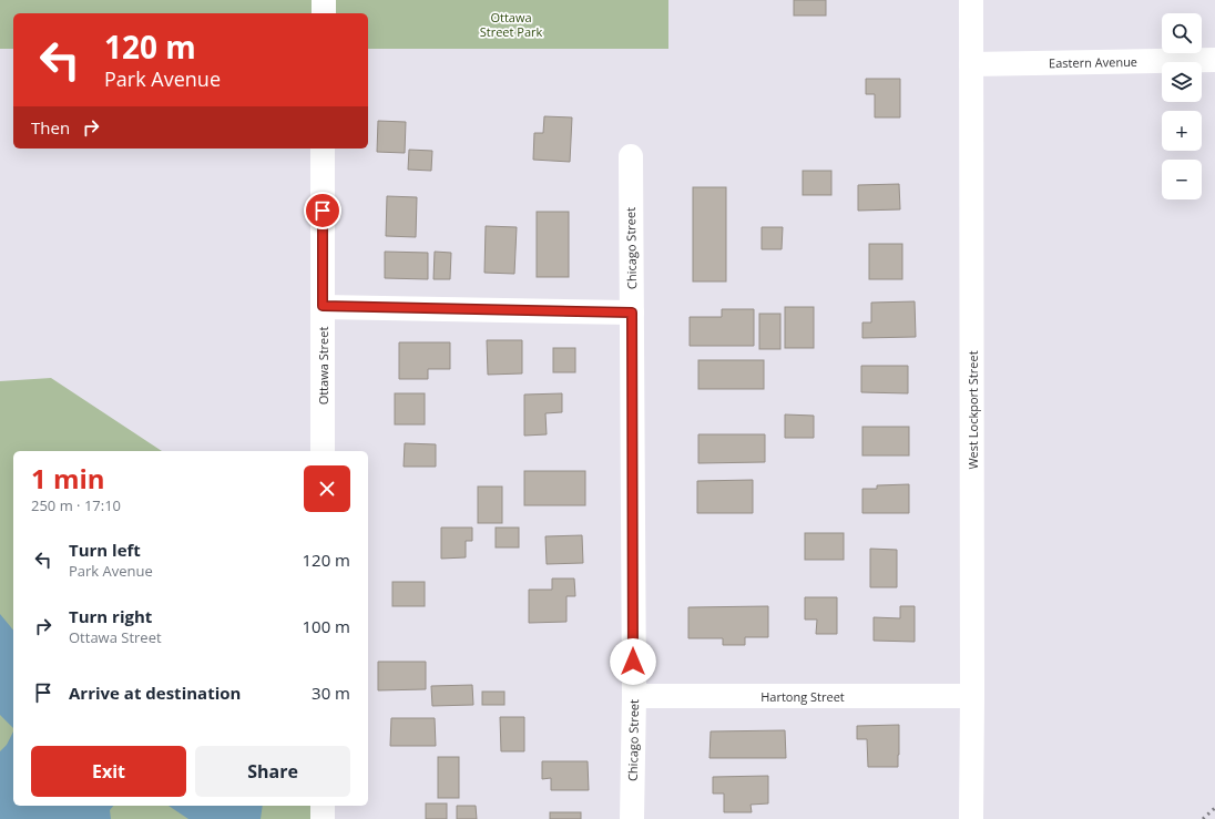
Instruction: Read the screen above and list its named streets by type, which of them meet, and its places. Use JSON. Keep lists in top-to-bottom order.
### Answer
{
  "streets": {
    "street": [
      "Eastern Avenue",
      "Chicago Street",
      "Ottawa Street",
      "West Lockport Street",
      "Hartong Street"
    ]
  },
  "crossings": [
    ["Eastern Avenue", "West Lockport Street"],
    ["Chicago Street", "Hartong Street"],
    ["West Lockport Street", "Hartong Street"]
  ],
  "parks": ["Ottawa Street Park"],
  "page": {
    "map_buttons": ["+", "−"],
    "turn": ["120 m", "Park Avenue"],
    "then": "Then",
    "heading": ["1 min", "250 m · 17:10"],
    "list": [
      {
        "name": "Turn left",
        "note": "Park Avenue",
        "value": "120 m"
      },
      {
        "name": "Turn right",
        "note": "Ottawa Street",
        "value": "100 m"
      },
      {
        "name": "Arrive at destination",
        "value": "30 m"
      }
    ],
    "buttons": ["Exit", "Share"]
  }
}
